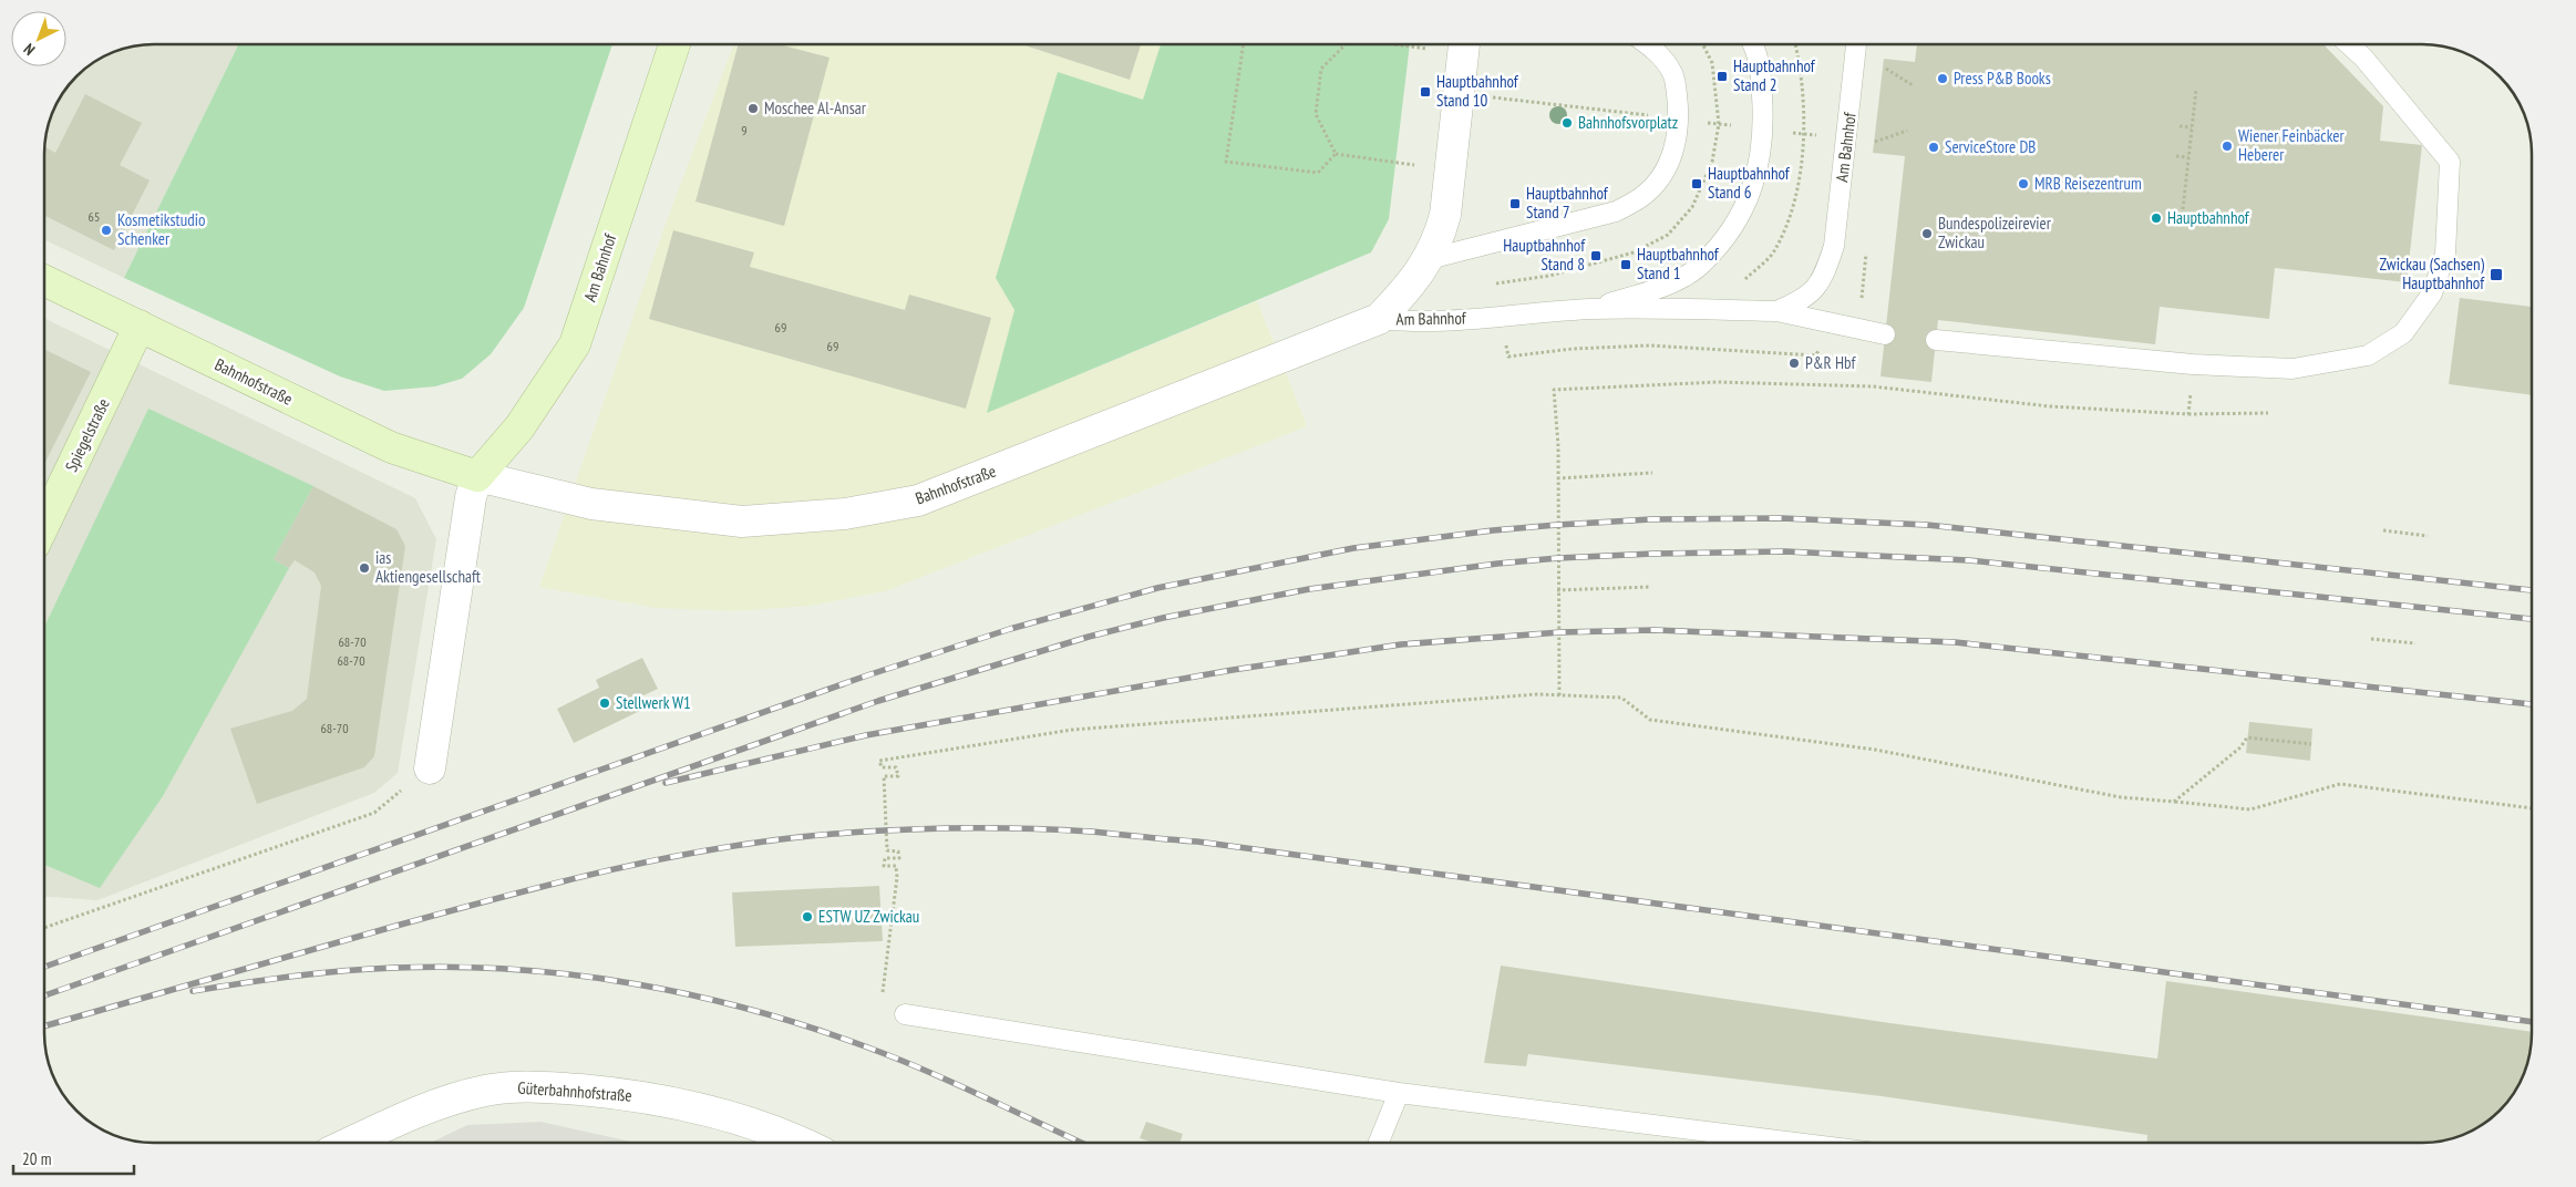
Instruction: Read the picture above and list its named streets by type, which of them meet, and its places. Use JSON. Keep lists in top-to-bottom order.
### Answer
{
  "streets": {
    "street": [
      "Am Bahnhof",
      "Bahnhofstraße",
      "Spiegelstraße",
      "Güterbahnhofstraße"
    ]
  },
  "crossings": [
    ["Am Bahnhof", "Bahnhofstraße"],
    ["Bahnhofstraße", "Spiegelstraße"]
  ],
  "places": {
    "transit": [
      "Hauptbahnhof Stand 2",
      "Hauptbahnhof Stand 10",
      "Hauptbahnhof Stand 6",
      "Hauptbahnhof Stand 7",
      "Hauptbahnhof Stand 8",
      "Hauptbahnhof Stand 1",
      "Zwickau (Sachsen) Hauptbahnhof"
    ],
    "other": [
      "Press P&B Books",
      "Moschee Al-Ansar",
      "Bahnhofsvorplatz",
      "Wiener Feinbäcker Heberer",
      "ServiceStore DB",
      "MRB Reisezentrum",
      "Hauptbahnhof",
      "Kosmetikstudio Schenker",
      "Bundespolizeirevier Zwickau",
      "P&R Hbf",
      "ias Aktiengesellschaft",
      "Stellwerk W1",
      "ESTW UZ Zwickau"
    ]
  },
  "house_numbers": [
    "9",
    "65",
    "69",
    "69",
    "68-70",
    "68-70",
    "68-70"
  ],
  "scale_bar": "20 m",
  "north": "bottom left"
}
